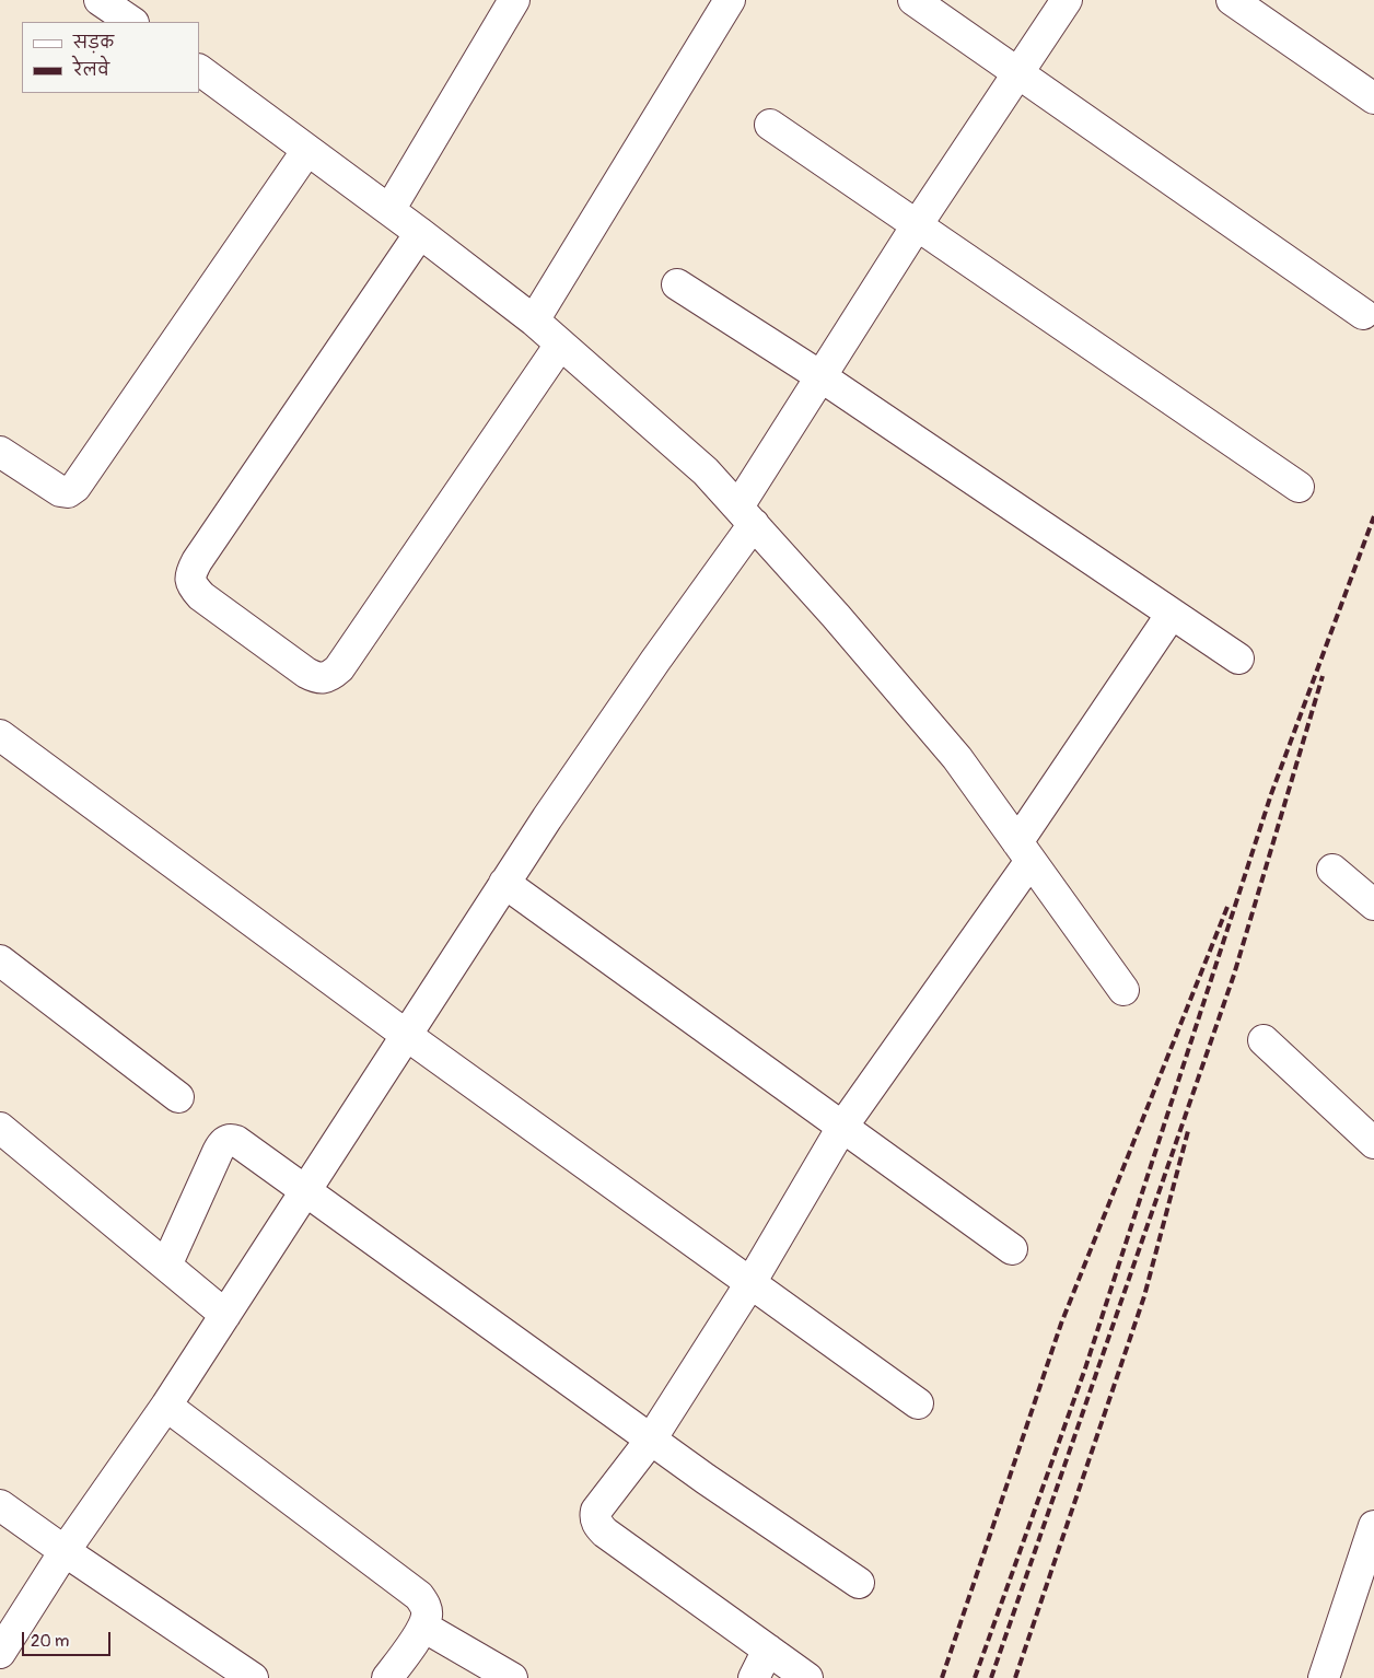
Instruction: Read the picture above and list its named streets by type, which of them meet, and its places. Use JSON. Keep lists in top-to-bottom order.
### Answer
{
  "legend": ["सड़क", "रेलवे"],
  "scale_bar": "20 m"
}
